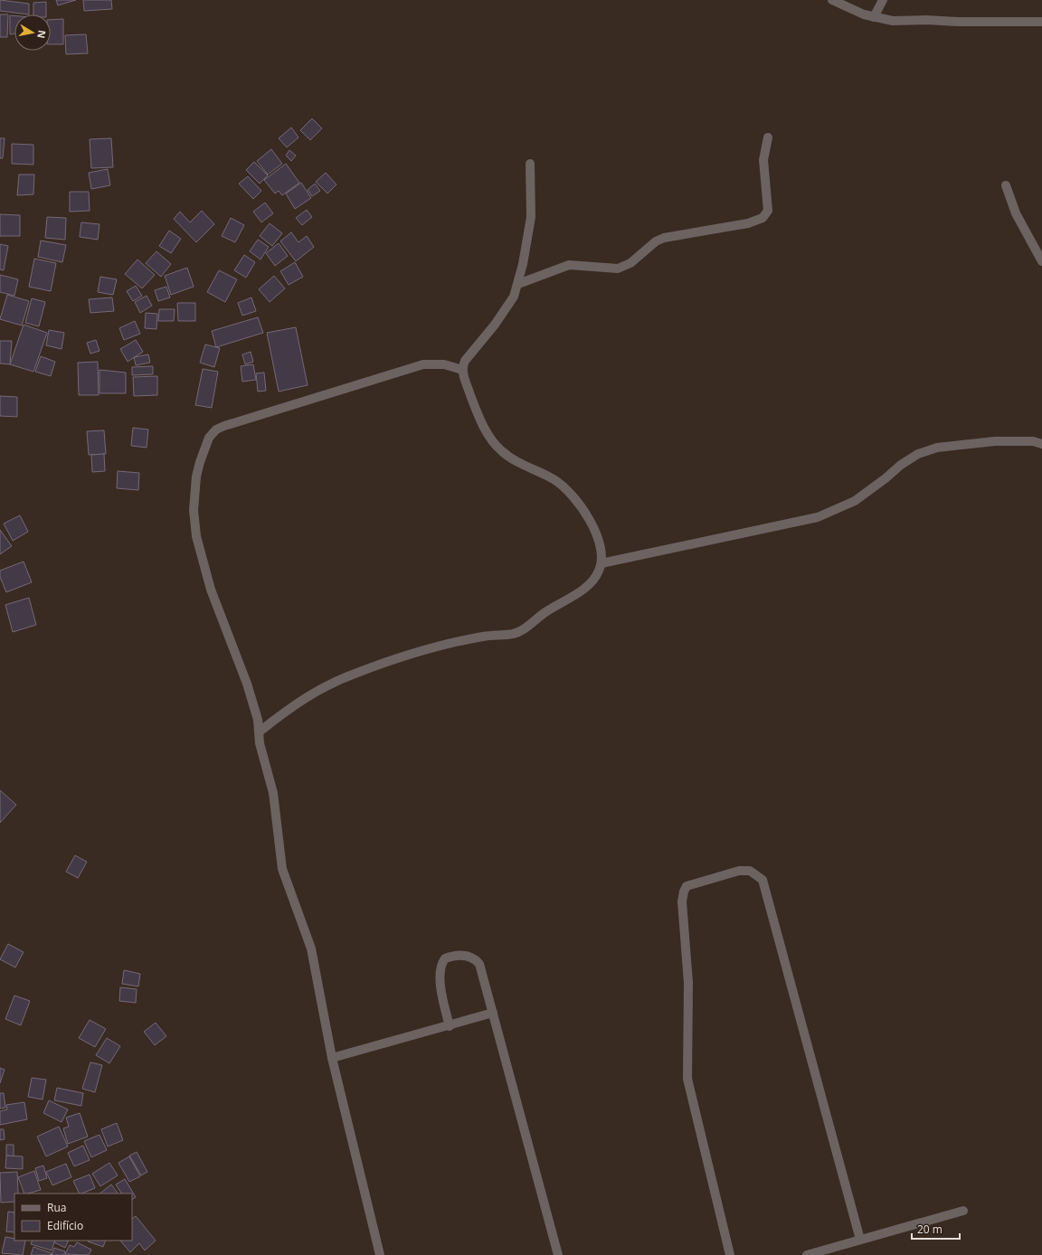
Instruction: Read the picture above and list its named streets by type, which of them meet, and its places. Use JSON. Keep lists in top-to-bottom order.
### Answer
{
  "legend": ["Rua", "Edifício"],
  "scale_bar": "20 m",
  "north": "right"
}
